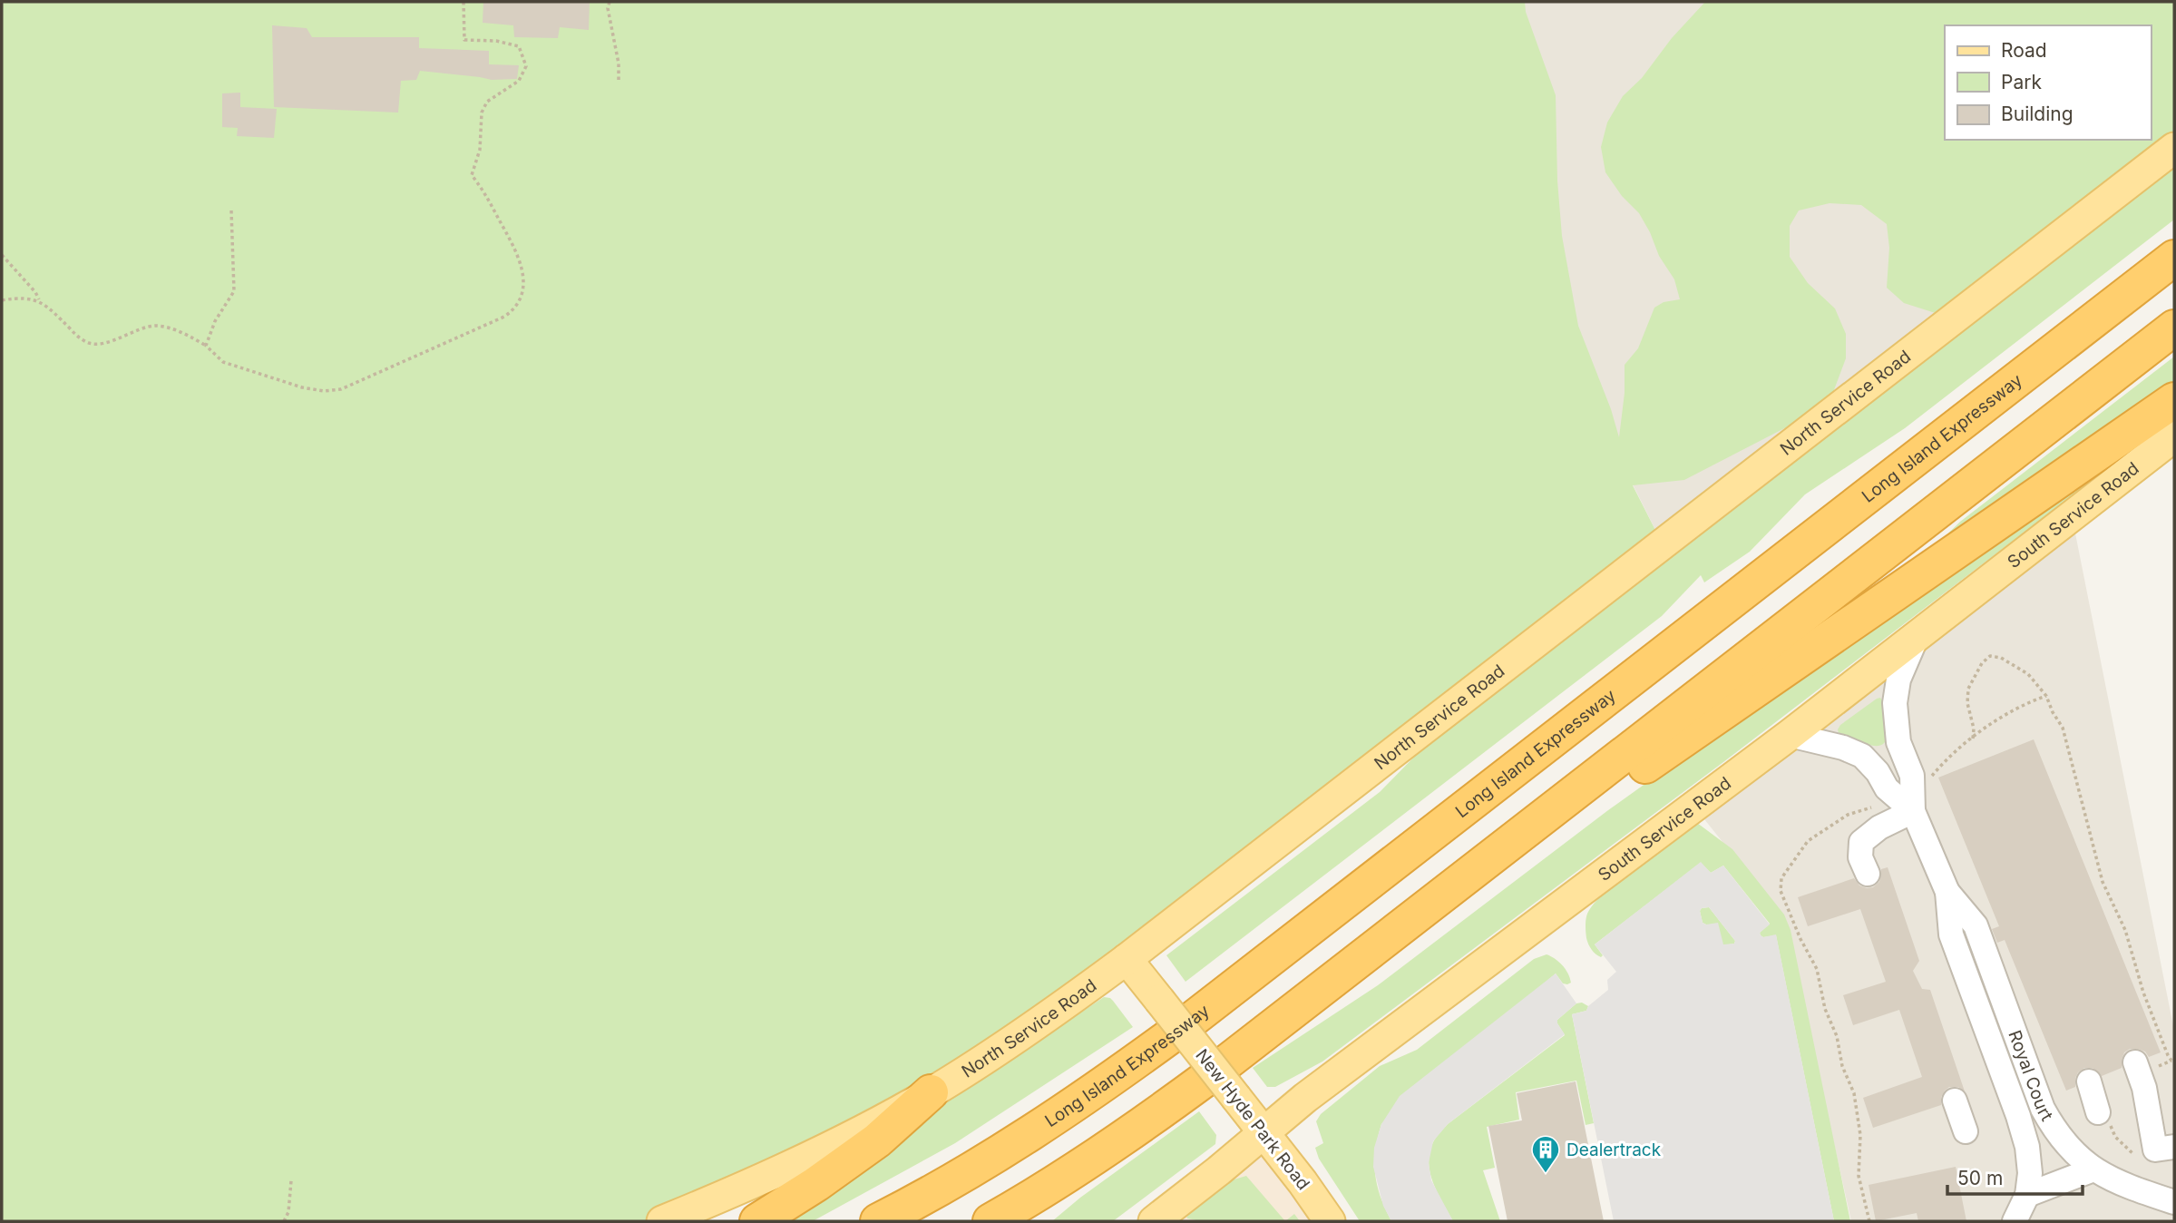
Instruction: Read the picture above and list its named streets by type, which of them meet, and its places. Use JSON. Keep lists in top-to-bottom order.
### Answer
{
  "streets": {
    "highway": ["Long Island Expressway"],
    "main road": ["North Service Road", "South Service Road", "New Hyde Park Road"],
    "street": ["Royal Court"]
  },
  "crossings": [
    ["North Service Road", "New Hyde Park Road"],
    ["South Service Road", "New Hyde Park Road"]
  ],
  "places": {
    "building": ["Dealertrack"]
  },
  "legend": ["Road", "Park", "Building"],
  "scale_bar": "50 m"
}
